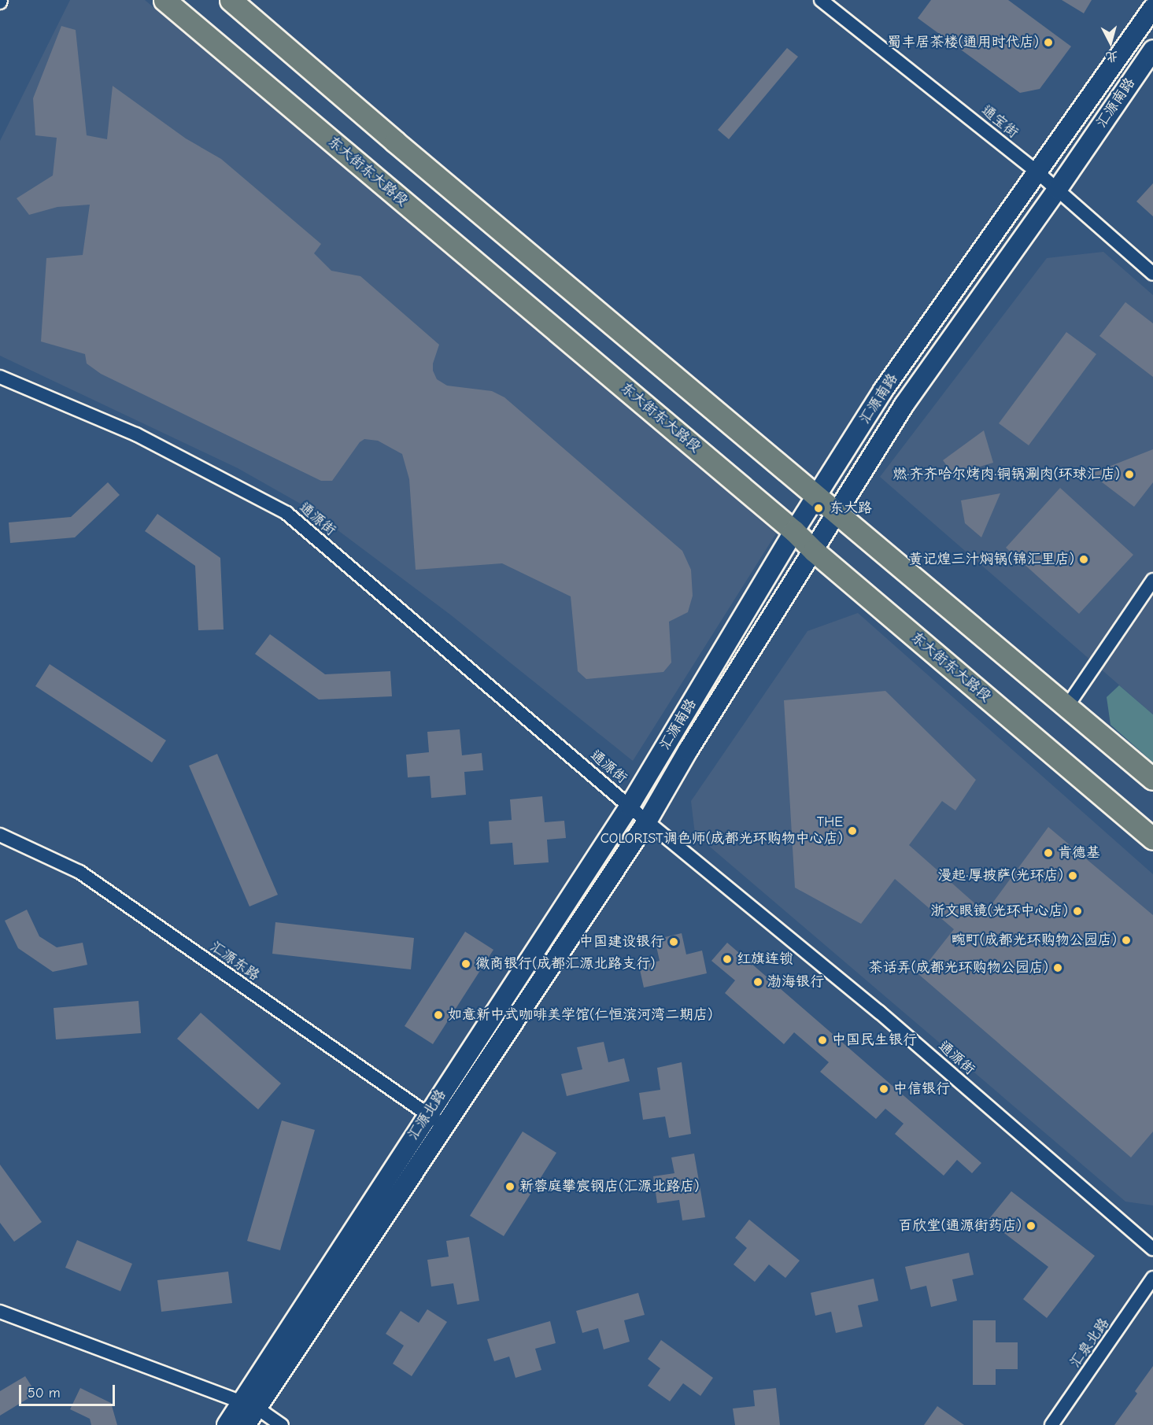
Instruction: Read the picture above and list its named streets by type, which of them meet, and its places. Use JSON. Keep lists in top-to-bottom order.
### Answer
{
  "streets": {
    "main road": ["东大街东大路段"],
    "street": [
      "汇源南路",
      "通宝街",
      "通源街",
      "汇源东路",
      "汇源北路",
      "汇泉北路"
    ]
  },
  "crossings": [
    ["汇源南路", "通宝街"],
    ["汇源南路", "东大街东大路段"],
    ["汇源南路", "通源街"],
    ["汇源南路", "汇源北路"],
    ["通源街", "汇源北路"],
    ["汇源东路", "汇源北路"]
  ],
  "places": [
    "蜀丰居茶楼(通用时代店)",
    "燃·齐齐哈尔烤肉·铜锅涮肉(环球汇店)",
    "东大路",
    "黄记煌三汁焖锅(锦汇里店)",
    "THE COLORIST调色师(成都光环购物中心店)",
    "肯德基",
    "漫起·厚披萨(光环店)",
    "浙文眼镜(光环中心店)",
    "畹町(成都光环购物公园店)",
    "中国建设银行",
    "红旗连锁",
    "徽商银行(成都汇源北路支行)",
    "茶话弄(成都光环购物公园店)",
    "渤海银行",
    "如意新中式咖啡美学馆(仁恒滨河湾二期店)",
    "中国民生银行",
    "中信银行",
    "新蓉庭攀宸钢店(汇源北路店)",
    "百欣堂(通源街药店)"
  ],
  "scale_bar": "50 m",
  "north": "bottom"
}
